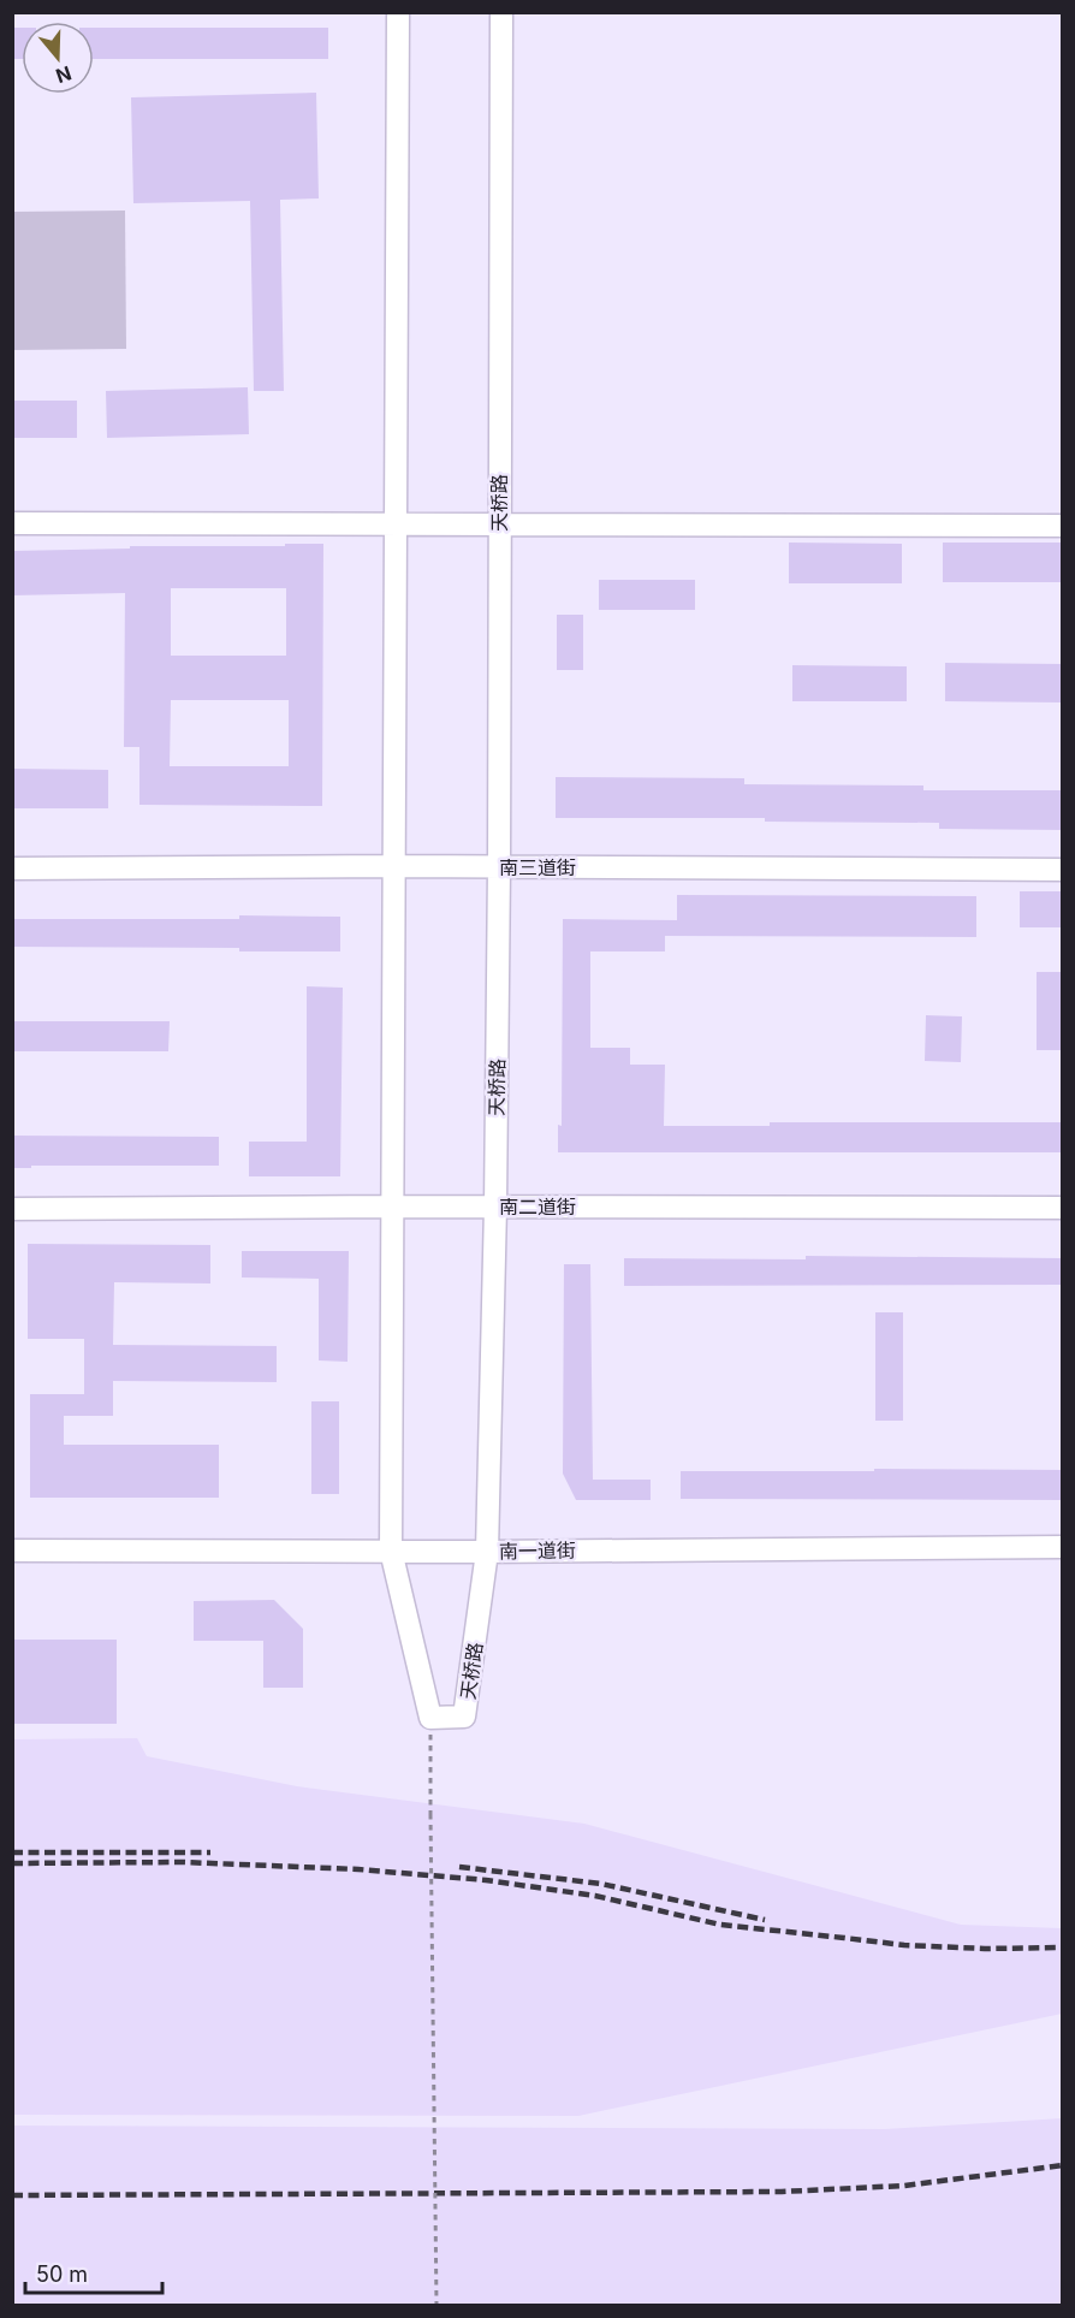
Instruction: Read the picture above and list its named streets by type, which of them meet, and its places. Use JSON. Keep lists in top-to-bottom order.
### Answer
{
  "streets": {
    "street": [
      "天桥路",
      "南三道街",
      "南二道街",
      "南一道街"
    ]
  },
  "crossings": [
    ["天桥路", "南三道街"],
    ["天桥路", "南二道街"],
    ["天桥路", "南一道街"]
  ],
  "scale_bar": "50 m",
  "north": "bottom"
}
